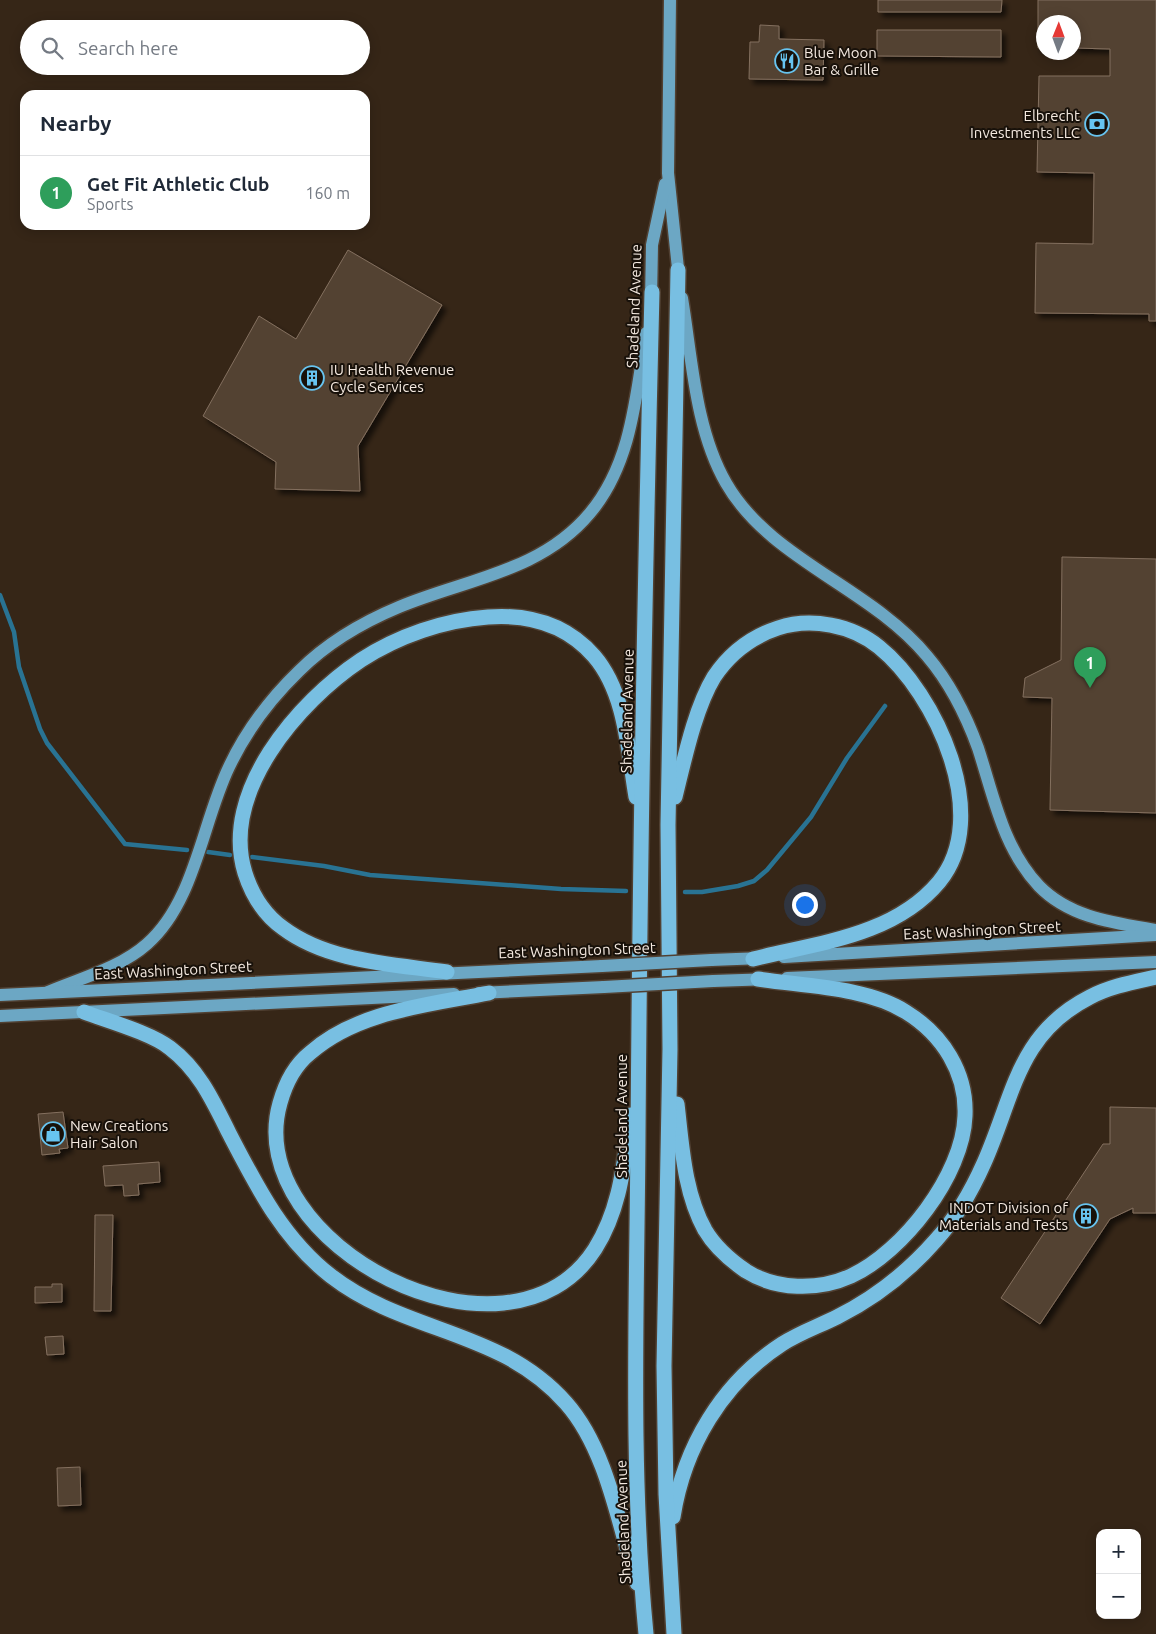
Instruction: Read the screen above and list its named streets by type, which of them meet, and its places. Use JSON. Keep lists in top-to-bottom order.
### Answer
{
  "streets": {
    "highway": ["Shadeland Avenue"],
    "main road": ["East Washington Street"]
  },
  "places": {
    "restaurant": ["Blue Moon Bar & Grille"],
    "bank": ["Elbrecht Investments LLC"],
    "building": ["IU Health Revenue Cycle Services", "INDOT Division of Materials and Tests"],
    "shop": ["New Creations Hair Salon"]
  },
  "north": "top",
  "page": {
    "search": "Search here",
    "heading": "Nearby",
    "list": [
      {
        "mark": "1",
        "name": "Get Fit Athletic Club",
        "note": "Sports",
        "value": "160 m"
      }
    ],
    "pins": "1",
    "map_buttons": ["+", "−"]
  }
}
